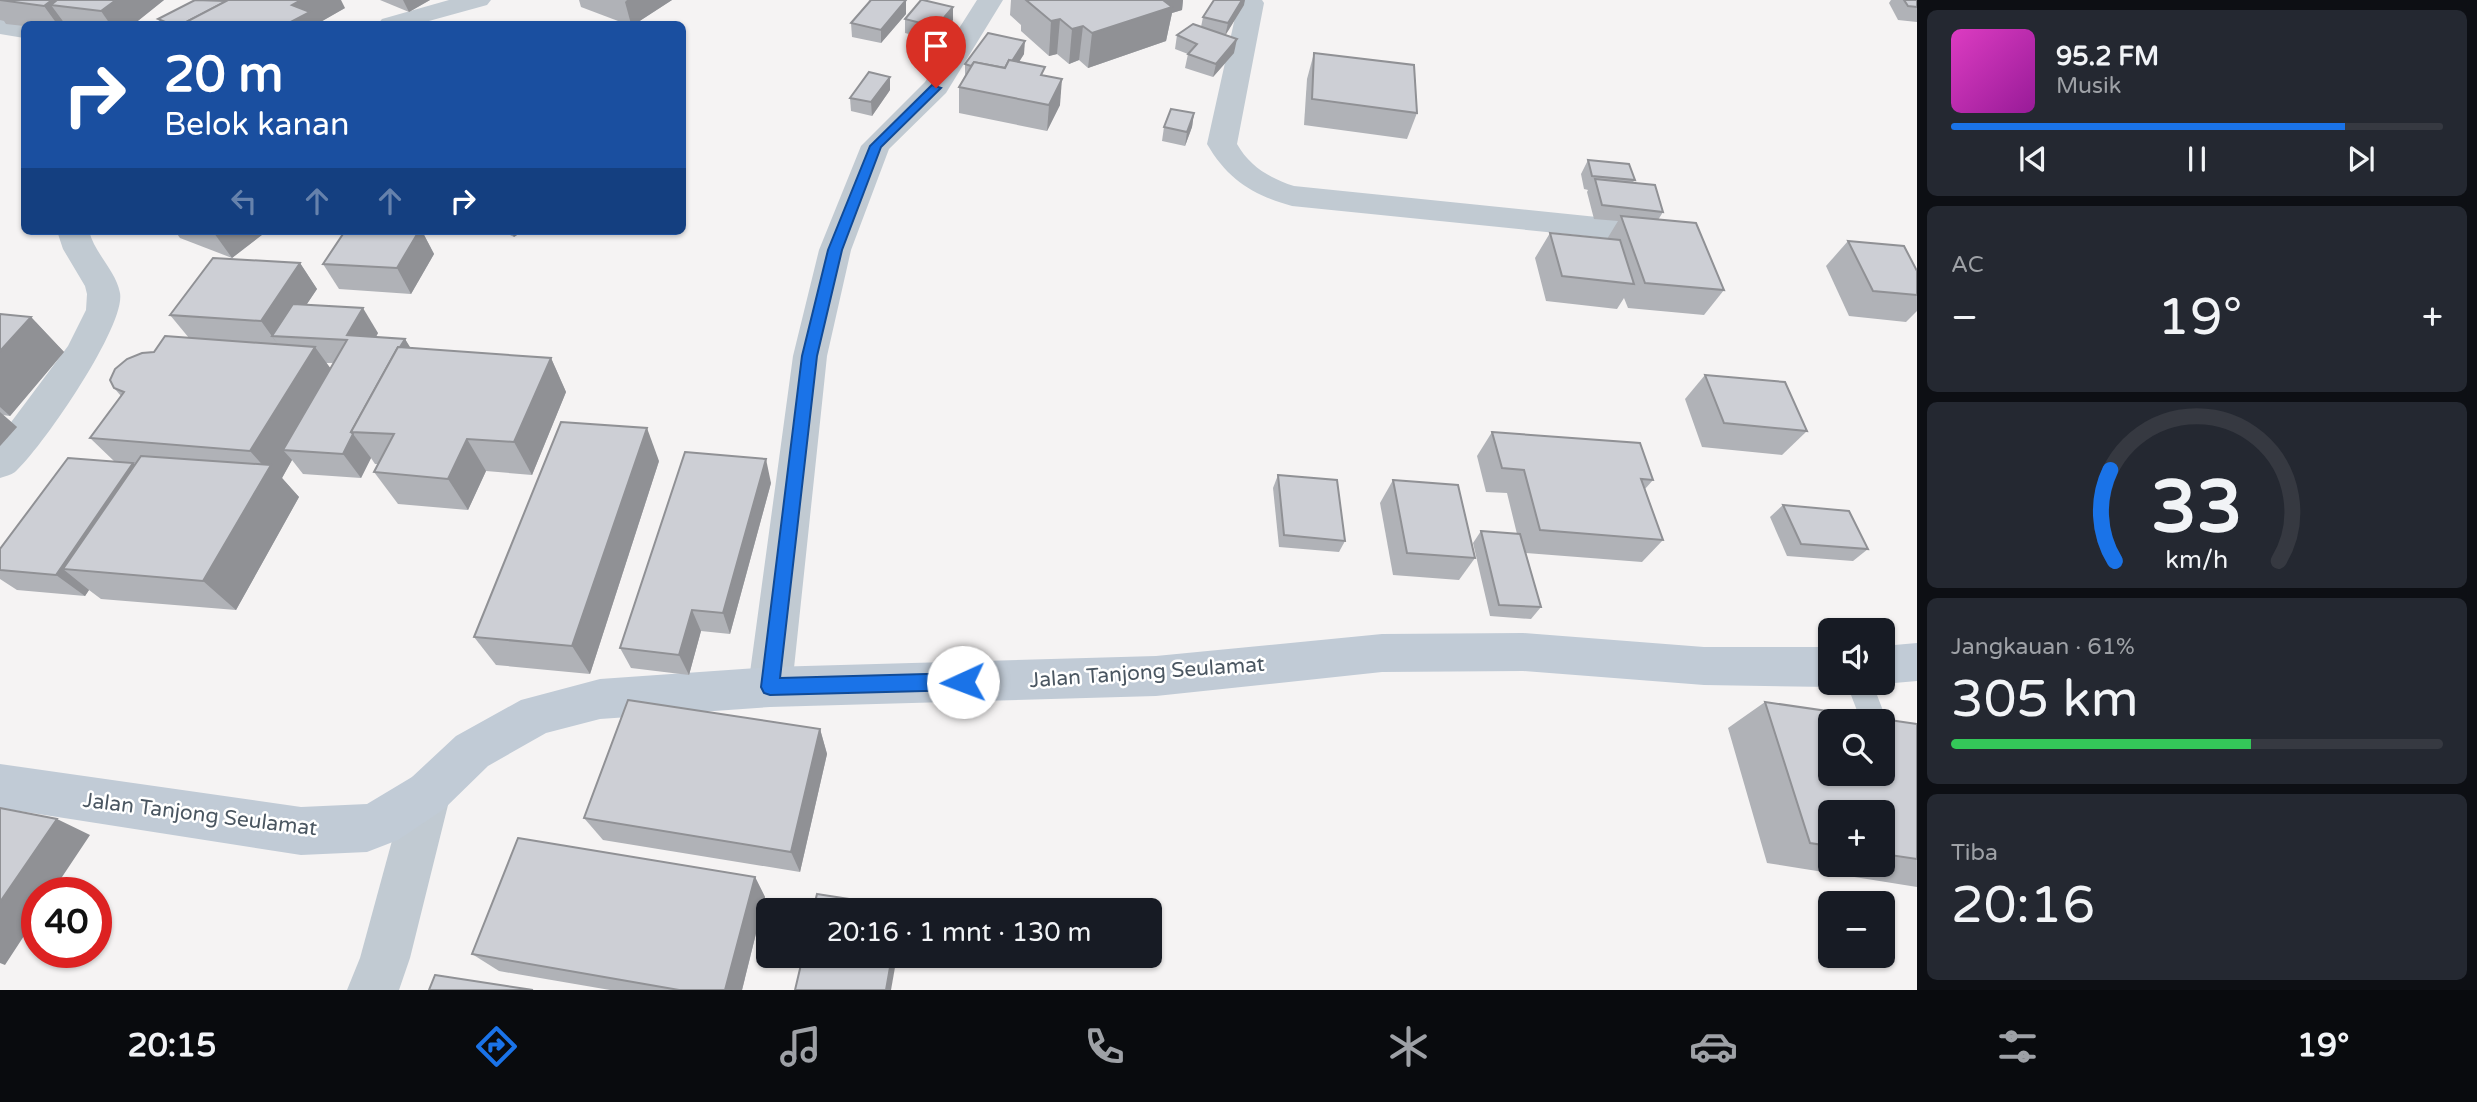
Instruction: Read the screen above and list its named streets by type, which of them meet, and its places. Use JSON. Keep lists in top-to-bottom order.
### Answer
{
  "streets": {
    "street": ["Jalan Tanjong Seulamat"]
  },
  "page": {
    "turn": ["20 m", "Belok kanan"],
    "song": ["95.2 FM", "Musik"],
    "tile": [
      "AC",
      ["Jangkauan · 61%", "305 km"],
      ["Tiba", "20:16"]
    ],
    "heat": ["−", "19°", "+"],
    "map_buttons": ["+", "−"],
    "limit": "40",
    "trip": "20:16 · 1 mnt · 130 m",
    "tabs": ["20:15", "19°"],
    "gauge": ["33", "km/h"]
  }
}
